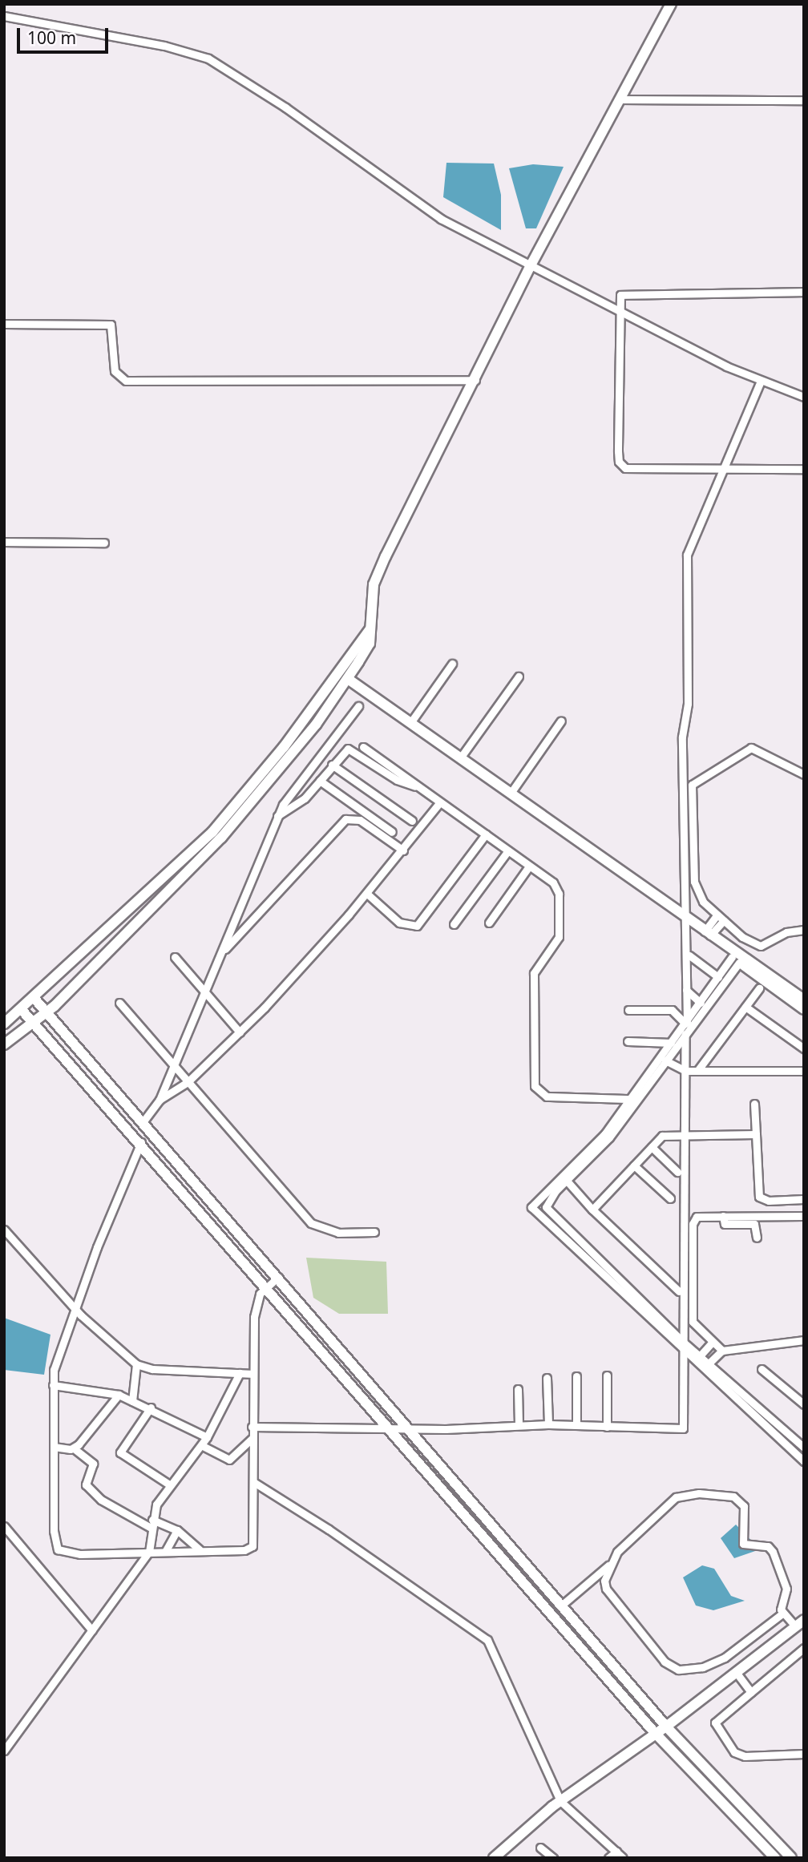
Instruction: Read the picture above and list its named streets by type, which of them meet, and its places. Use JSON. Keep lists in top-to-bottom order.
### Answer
{
  "scale_bar": "100 m"
}
